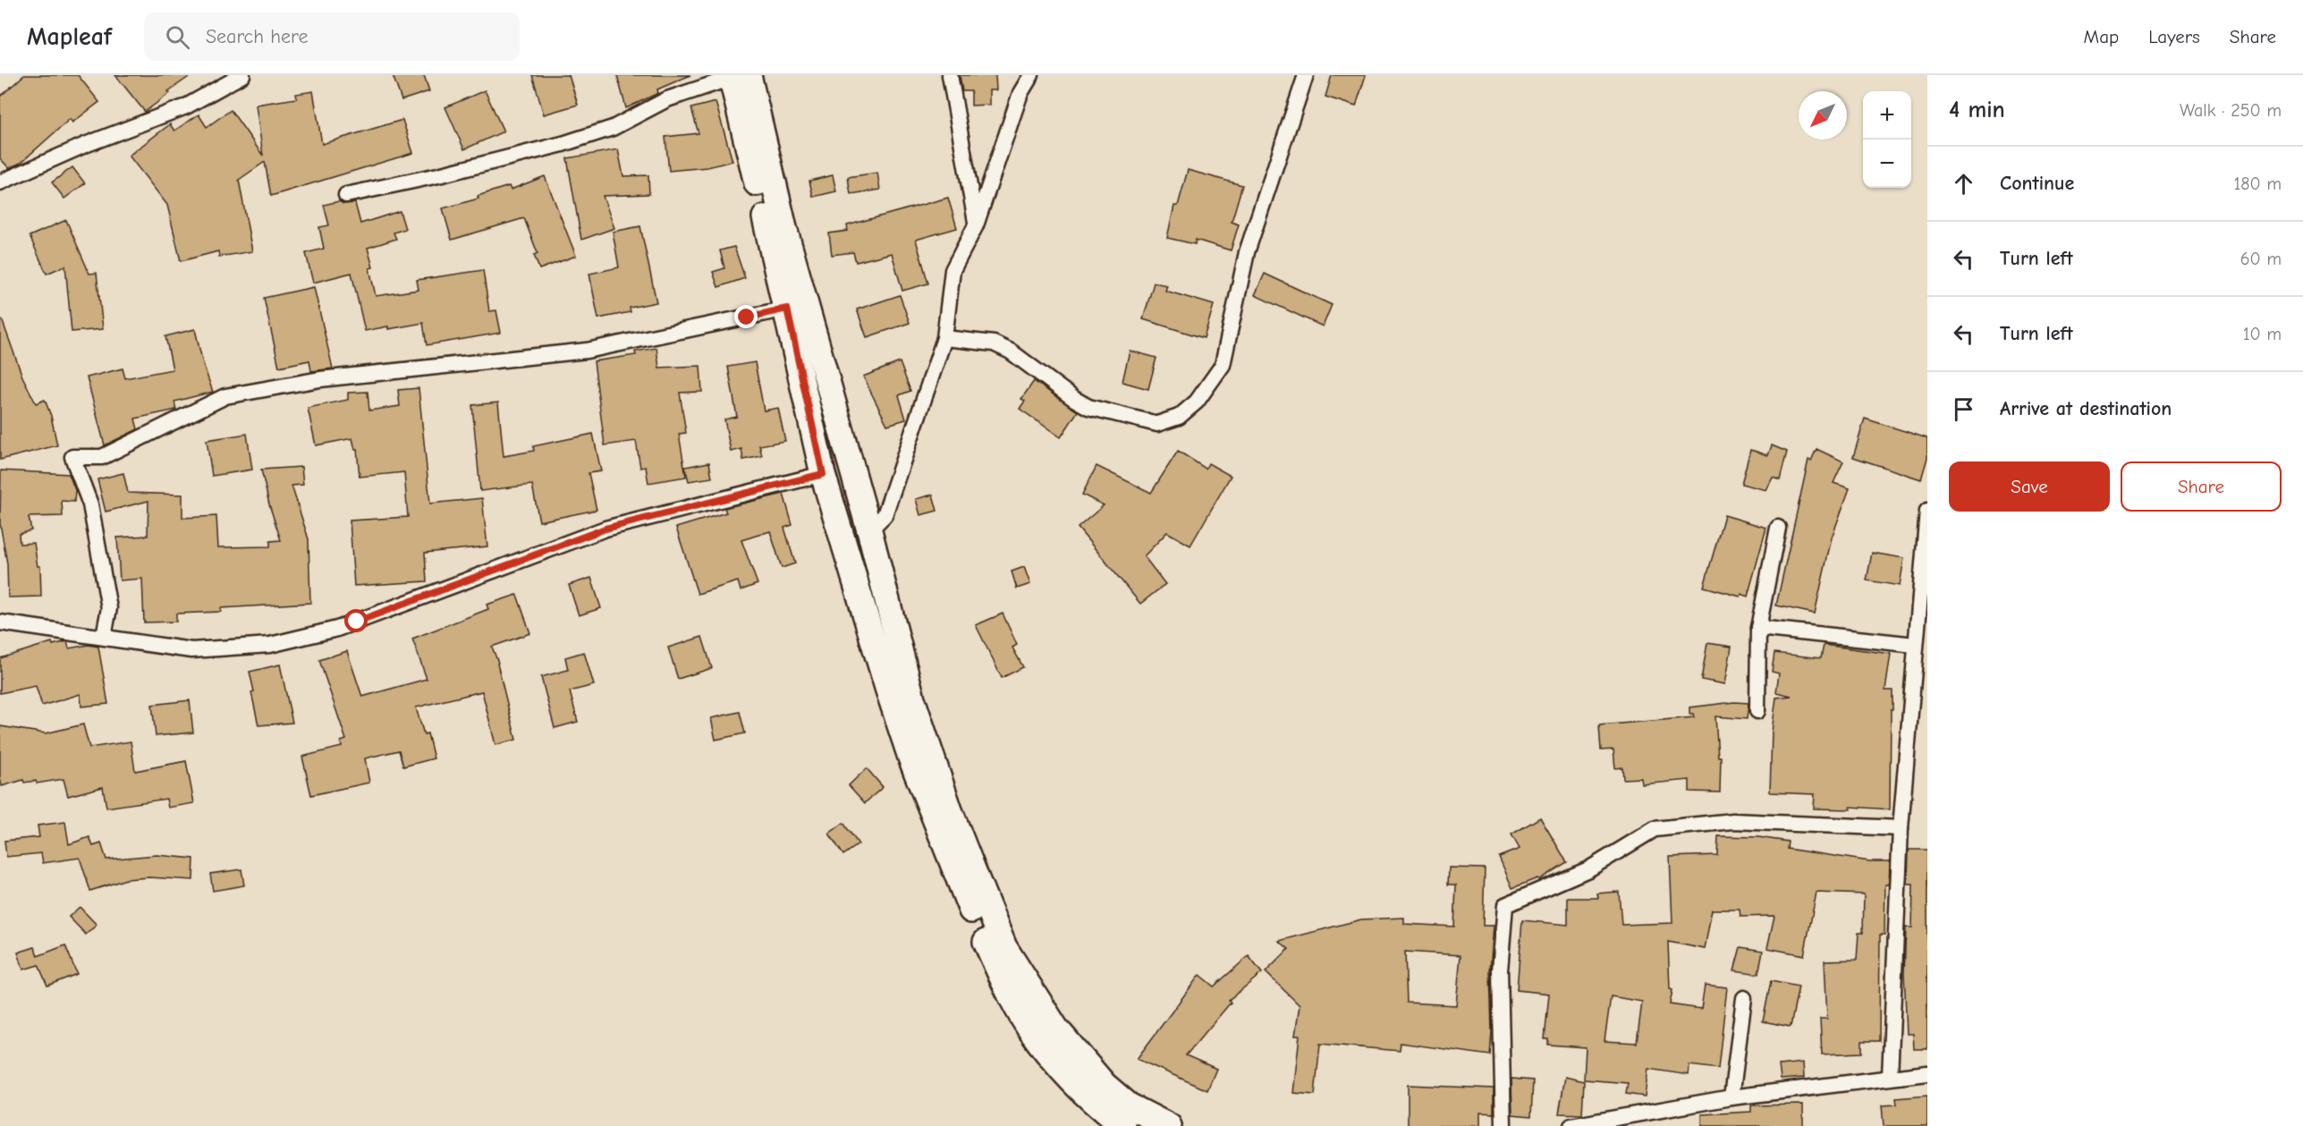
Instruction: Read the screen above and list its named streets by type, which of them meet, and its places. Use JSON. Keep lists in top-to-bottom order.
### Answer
{
  "north": "bottom left",
  "page": {
    "header": "Mapleaf",
    "search": "Search here",
    "nav": ["Map", "Layers", "Share"],
    "heading": ["4 min", "Walk · 250 m"],
    "map_buttons": ["+", "−"],
    "list": [
      ["Continue", "180 m"],
      ["Turn left", "60 m"],
      ["Turn left", "10 m"],
      "Arrive at destination"
    ],
    "buttons": ["Save", "Share"]
  }
}
